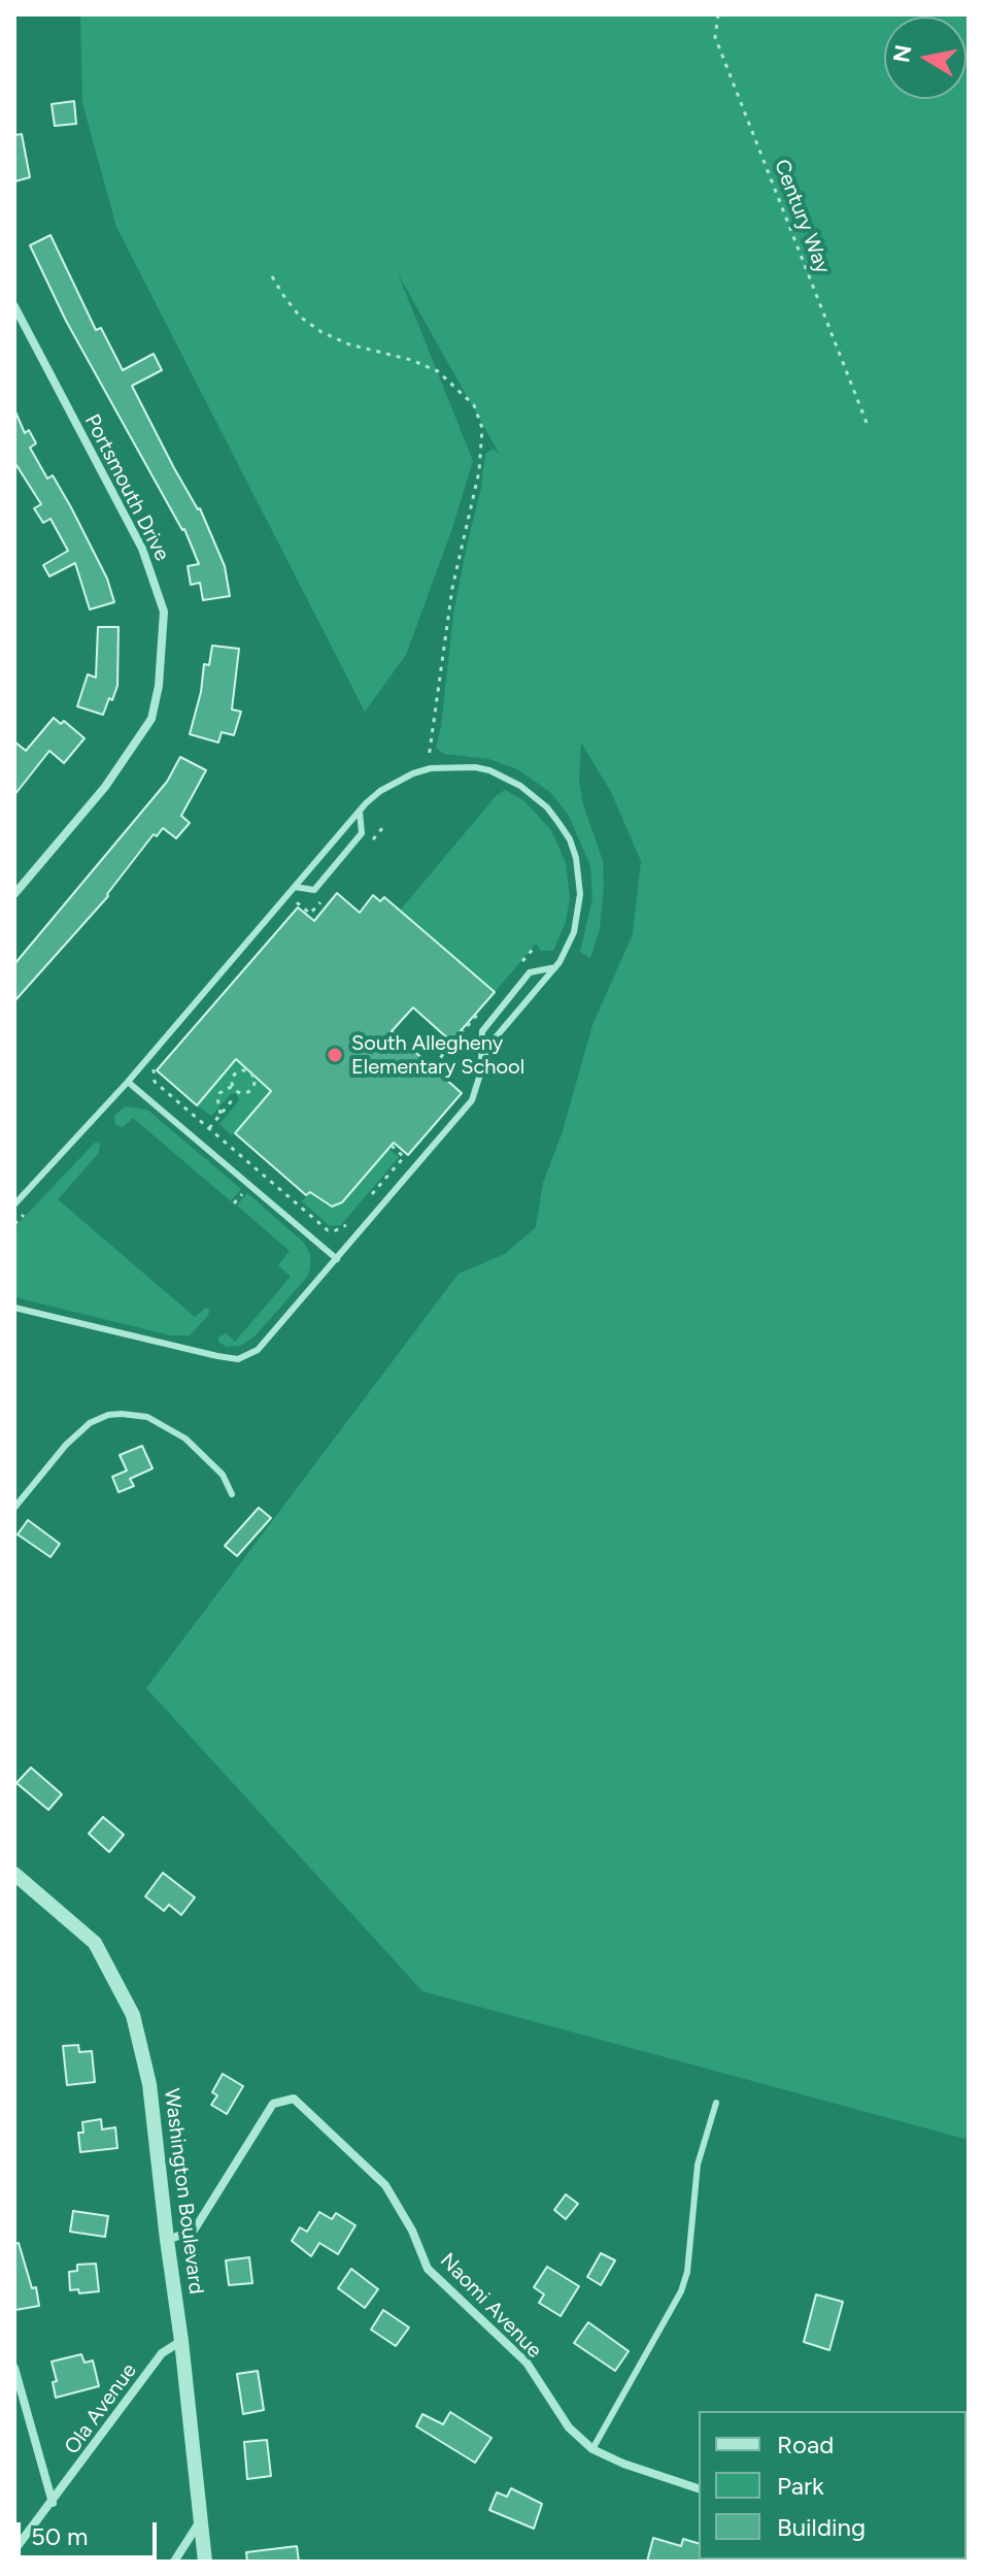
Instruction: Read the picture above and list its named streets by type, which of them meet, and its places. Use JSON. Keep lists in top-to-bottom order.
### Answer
{
  "streets": {
    "street": [
      "Portsmouth Drive",
      "Washington Boulevard",
      "Naomi Avenue",
      "Ola Avenue"
    ],
    "path": ["Century Way"]
  },
  "crossings": [
    ["Washington Boulevard", "Naomi Avenue"],
    ["Washington Boulevard", "Ola Avenue"]
  ],
  "places": ["South Allegheny Elementary School"],
  "legend": ["Road", "Park", "Building"],
  "scale_bar": "50 m",
  "north": "left"
}
